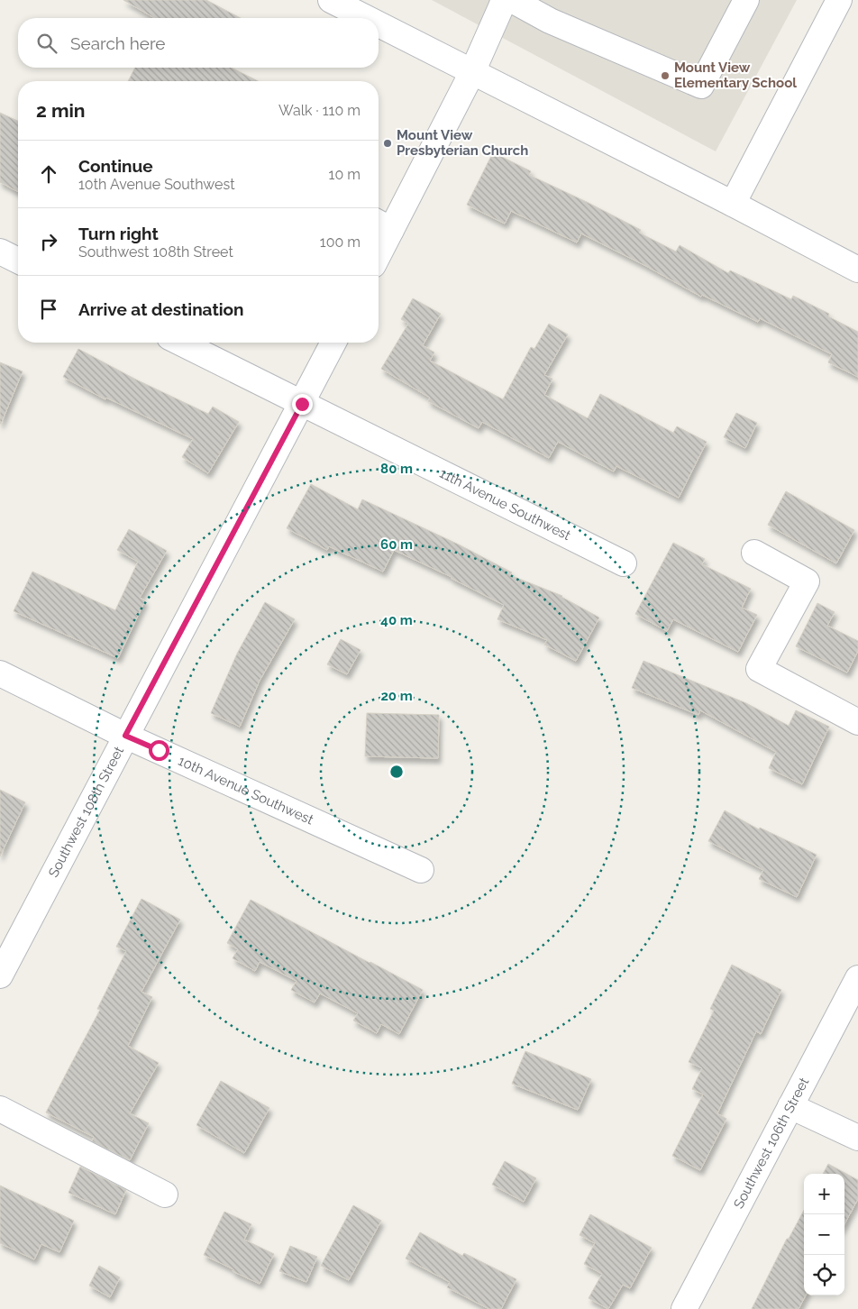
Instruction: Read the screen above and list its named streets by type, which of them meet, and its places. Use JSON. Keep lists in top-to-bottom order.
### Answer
{
  "streets": {
    "street": [
      "11th Avenue Southwest",
      "10th Avenue Southwest",
      "Southwest 108th Street",
      "Southwest 106th Street"
    ]
  },
  "crossings": [
    ["11th Avenue Southwest", "Southwest 108th Street"],
    ["10th Avenue Southwest", "Southwest 108th Street"]
  ],
  "places": ["Mount View Elementary School", "Mount View Presbyterian Church"],
  "page": {
    "search": "Search here",
    "heading": ["2 min", "Walk · 110 m"],
    "list": [
      ["Continue", "10th Avenue Southwest", "10 m"],
      ["Turn right", "Southwest 108th Street", "100 m"],
      "Arrive at destination"
    ],
    "map_buttons": ["+", "−"]
  },
  "rings": [
    "80 m",
    "60 m",
    "40 m",
    "20 m"
  ]
}
